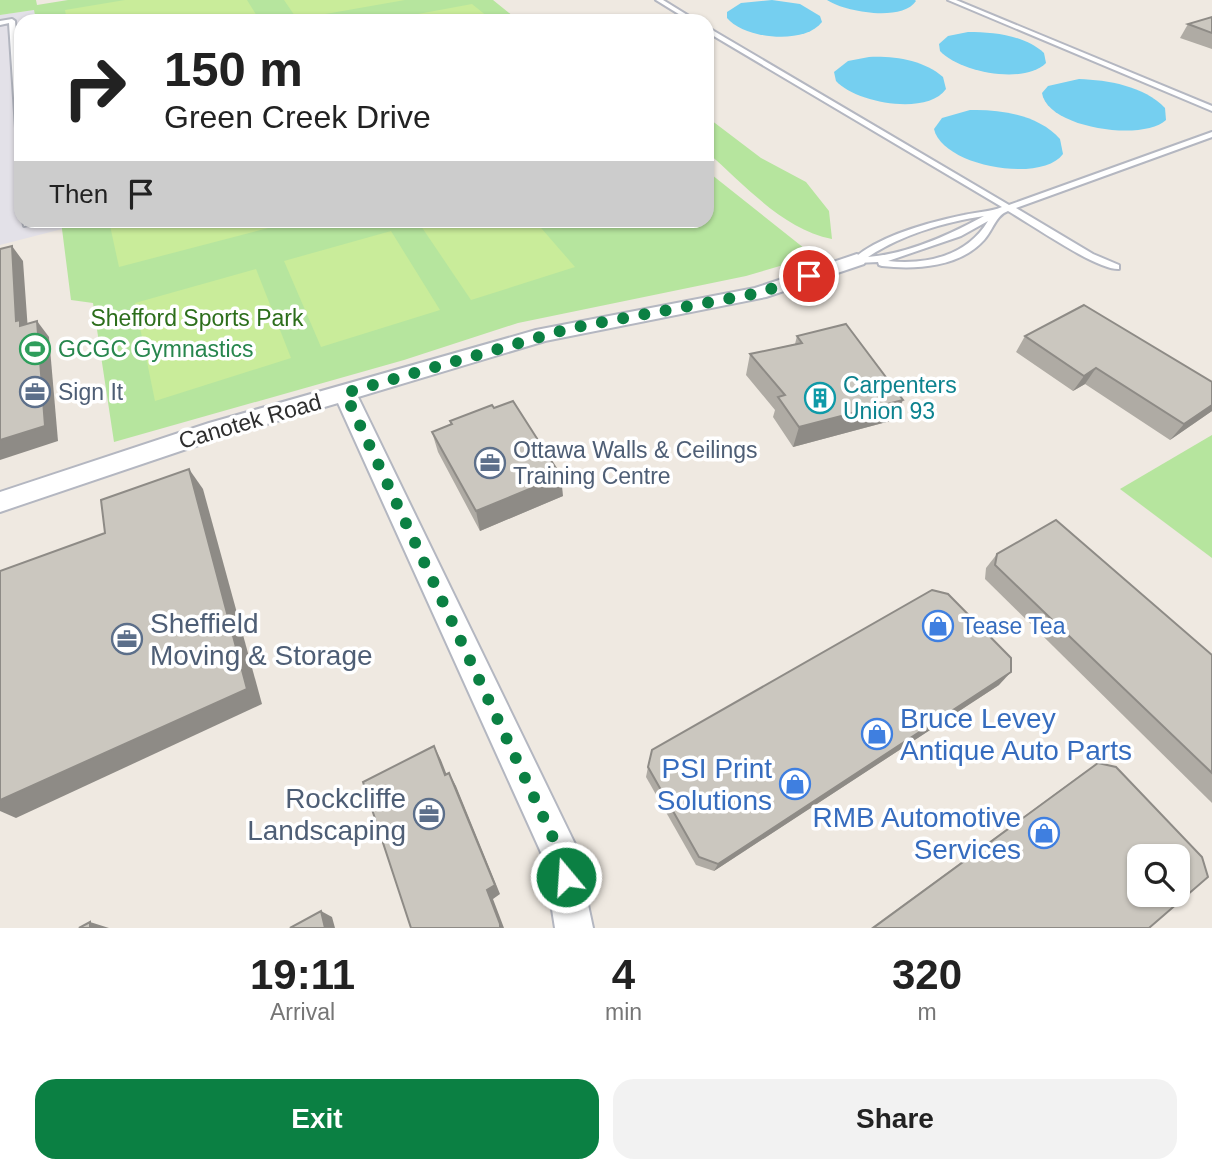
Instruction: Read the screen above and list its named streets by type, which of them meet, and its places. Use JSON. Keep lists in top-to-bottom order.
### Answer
{
  "streets": {
    "street": ["Canotek Road"]
  },
  "parks": ["Shefford Sports Park"],
  "places": {
    "sports": ["GCGC Gymnastics"],
    "office": [
      "Sign It",
      "Ottawa Walls & Ceilings Training Centre",
      "Sheffield Moving & Storage",
      "Rockcliffe Landscaping"
    ],
    "building": ["Carpenters Union 93"],
    "shop": [
      "Tease Tea",
      "Bruce Levey Antique Auto Parts",
      "PSI Print Solutions",
      "RMB Automotive Services"
    ]
  },
  "page": {
    "turn": ["150 m", "Green Creek Drive"],
    "then": "Then",
    "eta": [
      "19:11",
      "Arrival",
      "4",
      "min",
      "320",
      "m"
    ],
    "buttons": ["Exit", "Share"]
  }
}
